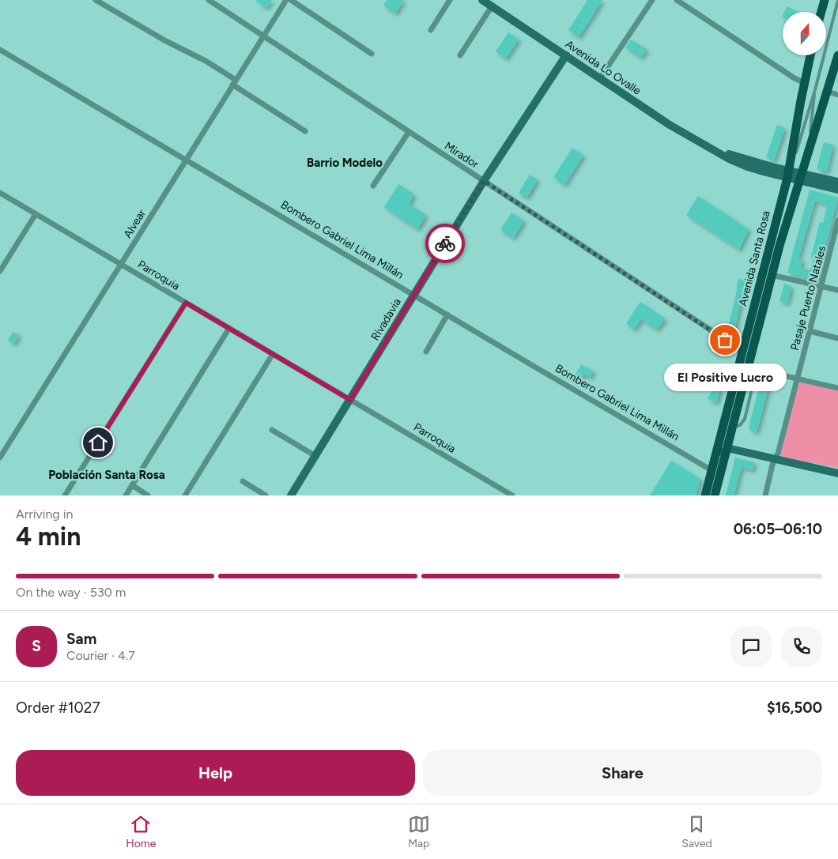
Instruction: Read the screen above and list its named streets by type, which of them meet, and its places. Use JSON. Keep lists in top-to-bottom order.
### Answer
{
  "streets": {
    "main road": ["Avenida Santa Rosa"],
    "street": [
      "Avenida Lo Ovalle",
      "Mirador",
      "Alvear",
      "Bombero Gabriel Lima Millán",
      "Parroquia",
      "Pasaje Puerto Natales",
      "Rivadavia"
    ]
  },
  "crossings": [
    ["Avenida Lo Ovalle", "Avenida Santa Rosa"],
    ["Avenida Lo Ovalle", "Rivadavia"],
    ["Mirador", "Alvear"],
    ["Mirador", "Avenida Santa Rosa"],
    ["Mirador", "Rivadavia"],
    ["Alvear", "Bombero Gabriel Lima Millán"],
    ["Alvear", "Parroquia"],
    ["Bombero Gabriel Lima Millán", "Avenida Santa Rosa"],
    ["Bombero Gabriel Lima Millán", "Rivadavia"],
    ["Parroquia", "Rivadavia"]
  ],
  "districts": ["Barrio Modelo", "Población Santa Rosa"],
  "places": ["El Positive Lucro"],
  "north": "top",
  "page": {
    "bubble": "El Positive Lucro",
    "heading": ["4 min", "Arriving in", "06:05–06:10"],
    "panel": [
      "Sam",
      "Courier · 4.7",
      "Order #1027",
      "$16,500"
    ],
    "bar": "On the way · 530 m",
    "round": "S",
    "buttons": ["Help", "Share"],
    "tabs": ["Home", "Map", "Saved"]
  }
}
